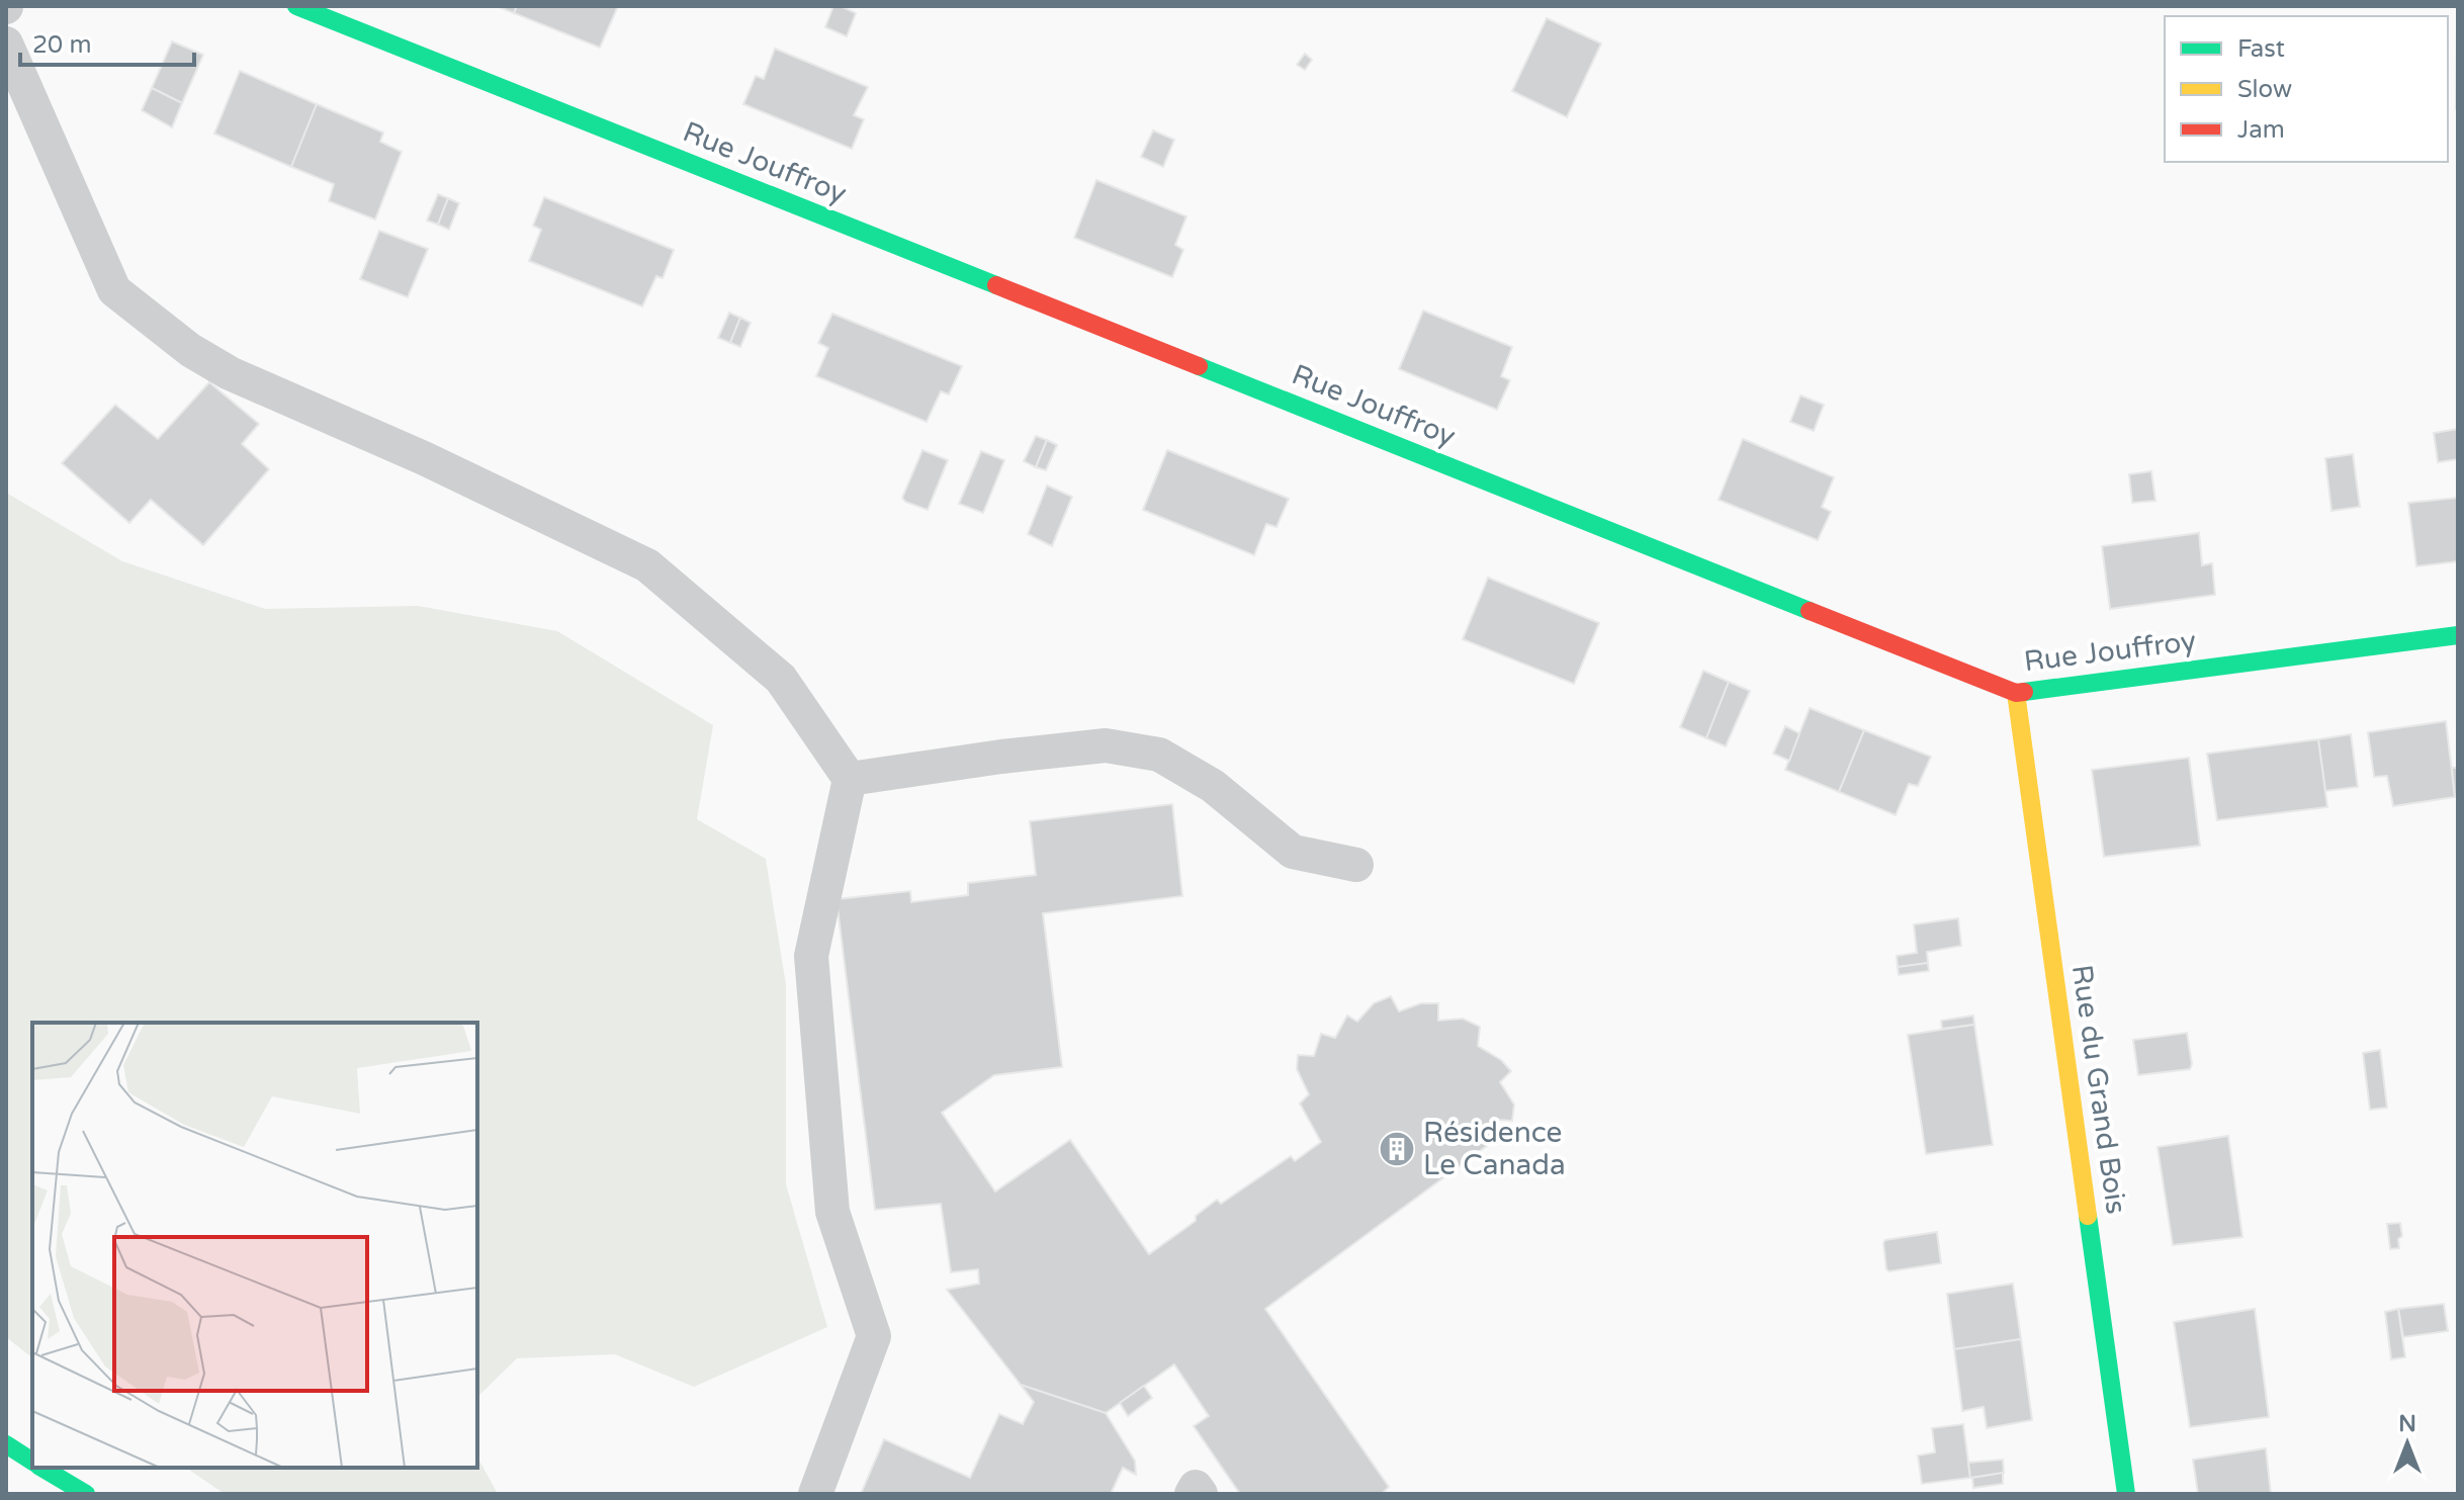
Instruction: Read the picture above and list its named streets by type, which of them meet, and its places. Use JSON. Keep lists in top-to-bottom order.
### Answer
{
  "streets": {
    "street": ["Rue Jouffroy", "Rue du Grand Bois"]
  },
  "crossings": [
    ["Rue Jouffroy", "Rue du Grand Bois"]
  ],
  "places": {
    "building": ["Résidence Le Canada"]
  },
  "legend": ["Fast", "Slow", "Jam"],
  "scale_bar": "20 m",
  "north": "top"
}
